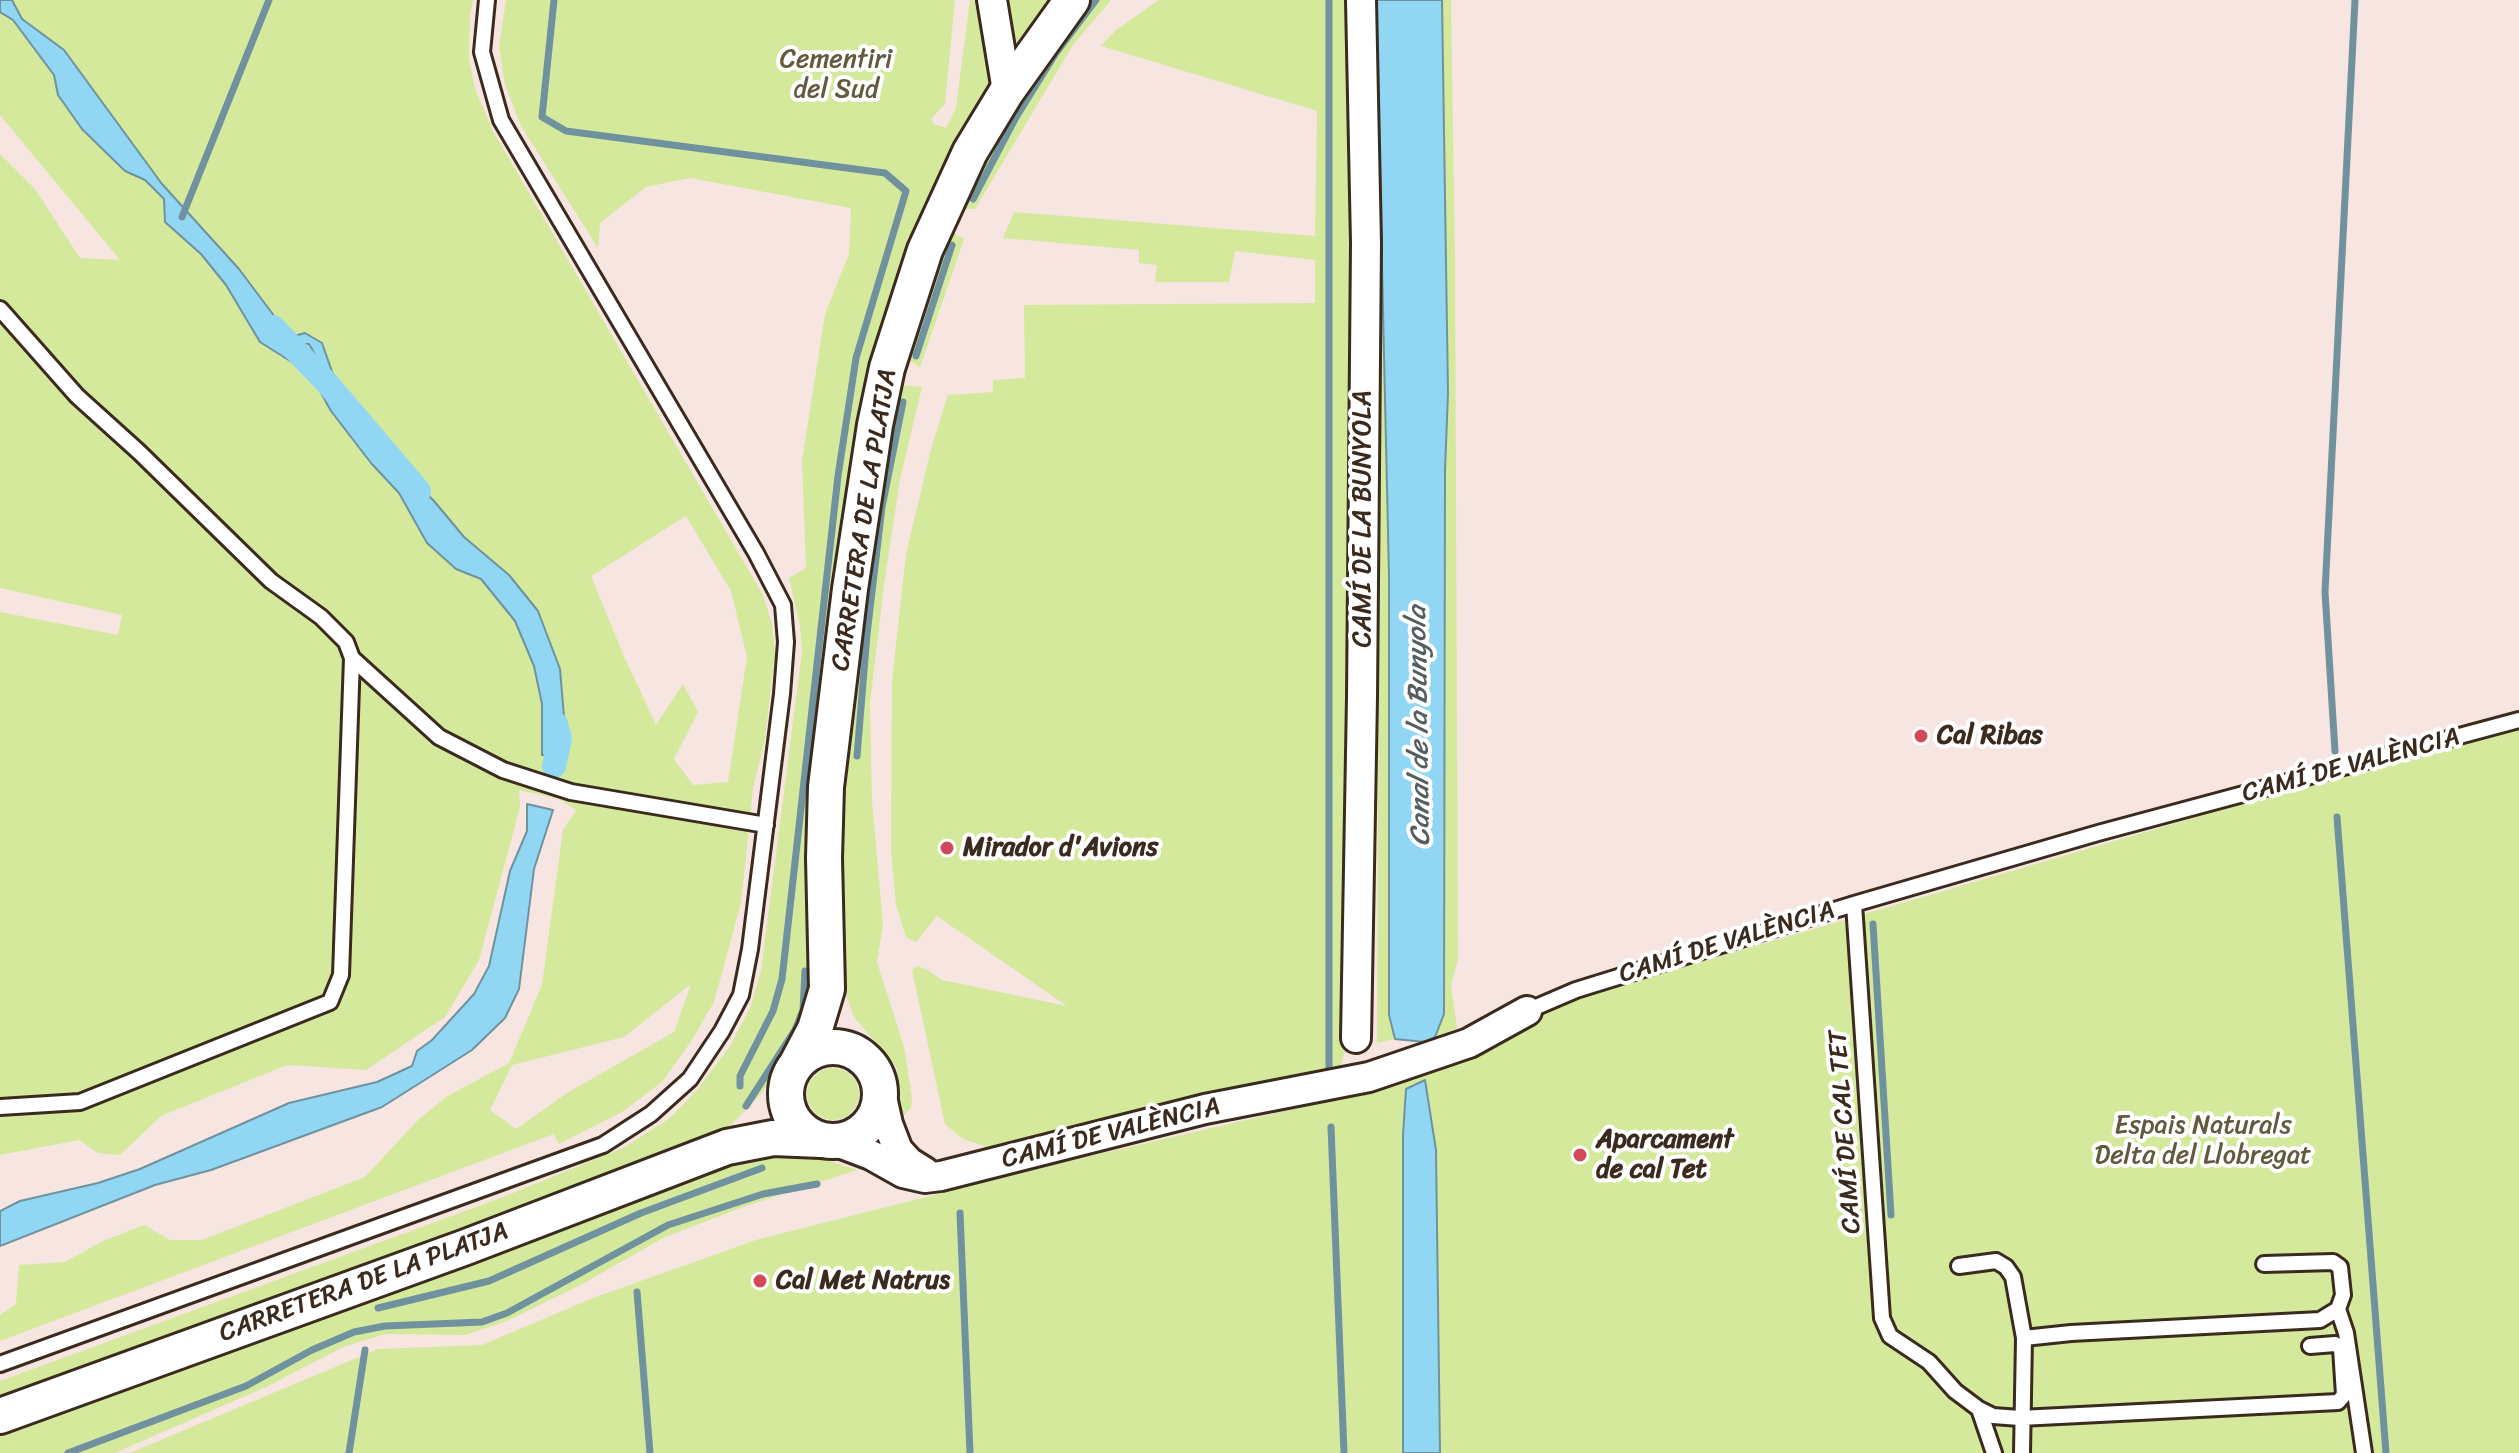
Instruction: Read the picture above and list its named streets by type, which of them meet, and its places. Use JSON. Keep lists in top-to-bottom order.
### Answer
{
  "streets": {
    "street": ["CAMÍ DE LA BUNYOLA", "CARRETERA DE LA PLATJA", "CAMÍ DE VALÈNCIA"],
    "lane": ["CAMÍ DE CAL TET"]
  },
  "crossings": [
    ["CARRETERA DE LA PLATJA", "CAMÍ DE VALÈNCIA"],
    ["CAMÍ DE VALÈNCIA", "CAMÍ DE CAL TET"]
  ],
  "water": ["Canal de la Bunyola"],
  "parks": ["Cementiri del Sud", "Espais Naturals Delta del Llobregat"],
  "places": [
    "Cal Ribas",
    "Mirador d'Avions",
    "Aparcament de cal Tet",
    "Cal Met Natrus"
  ]
}
